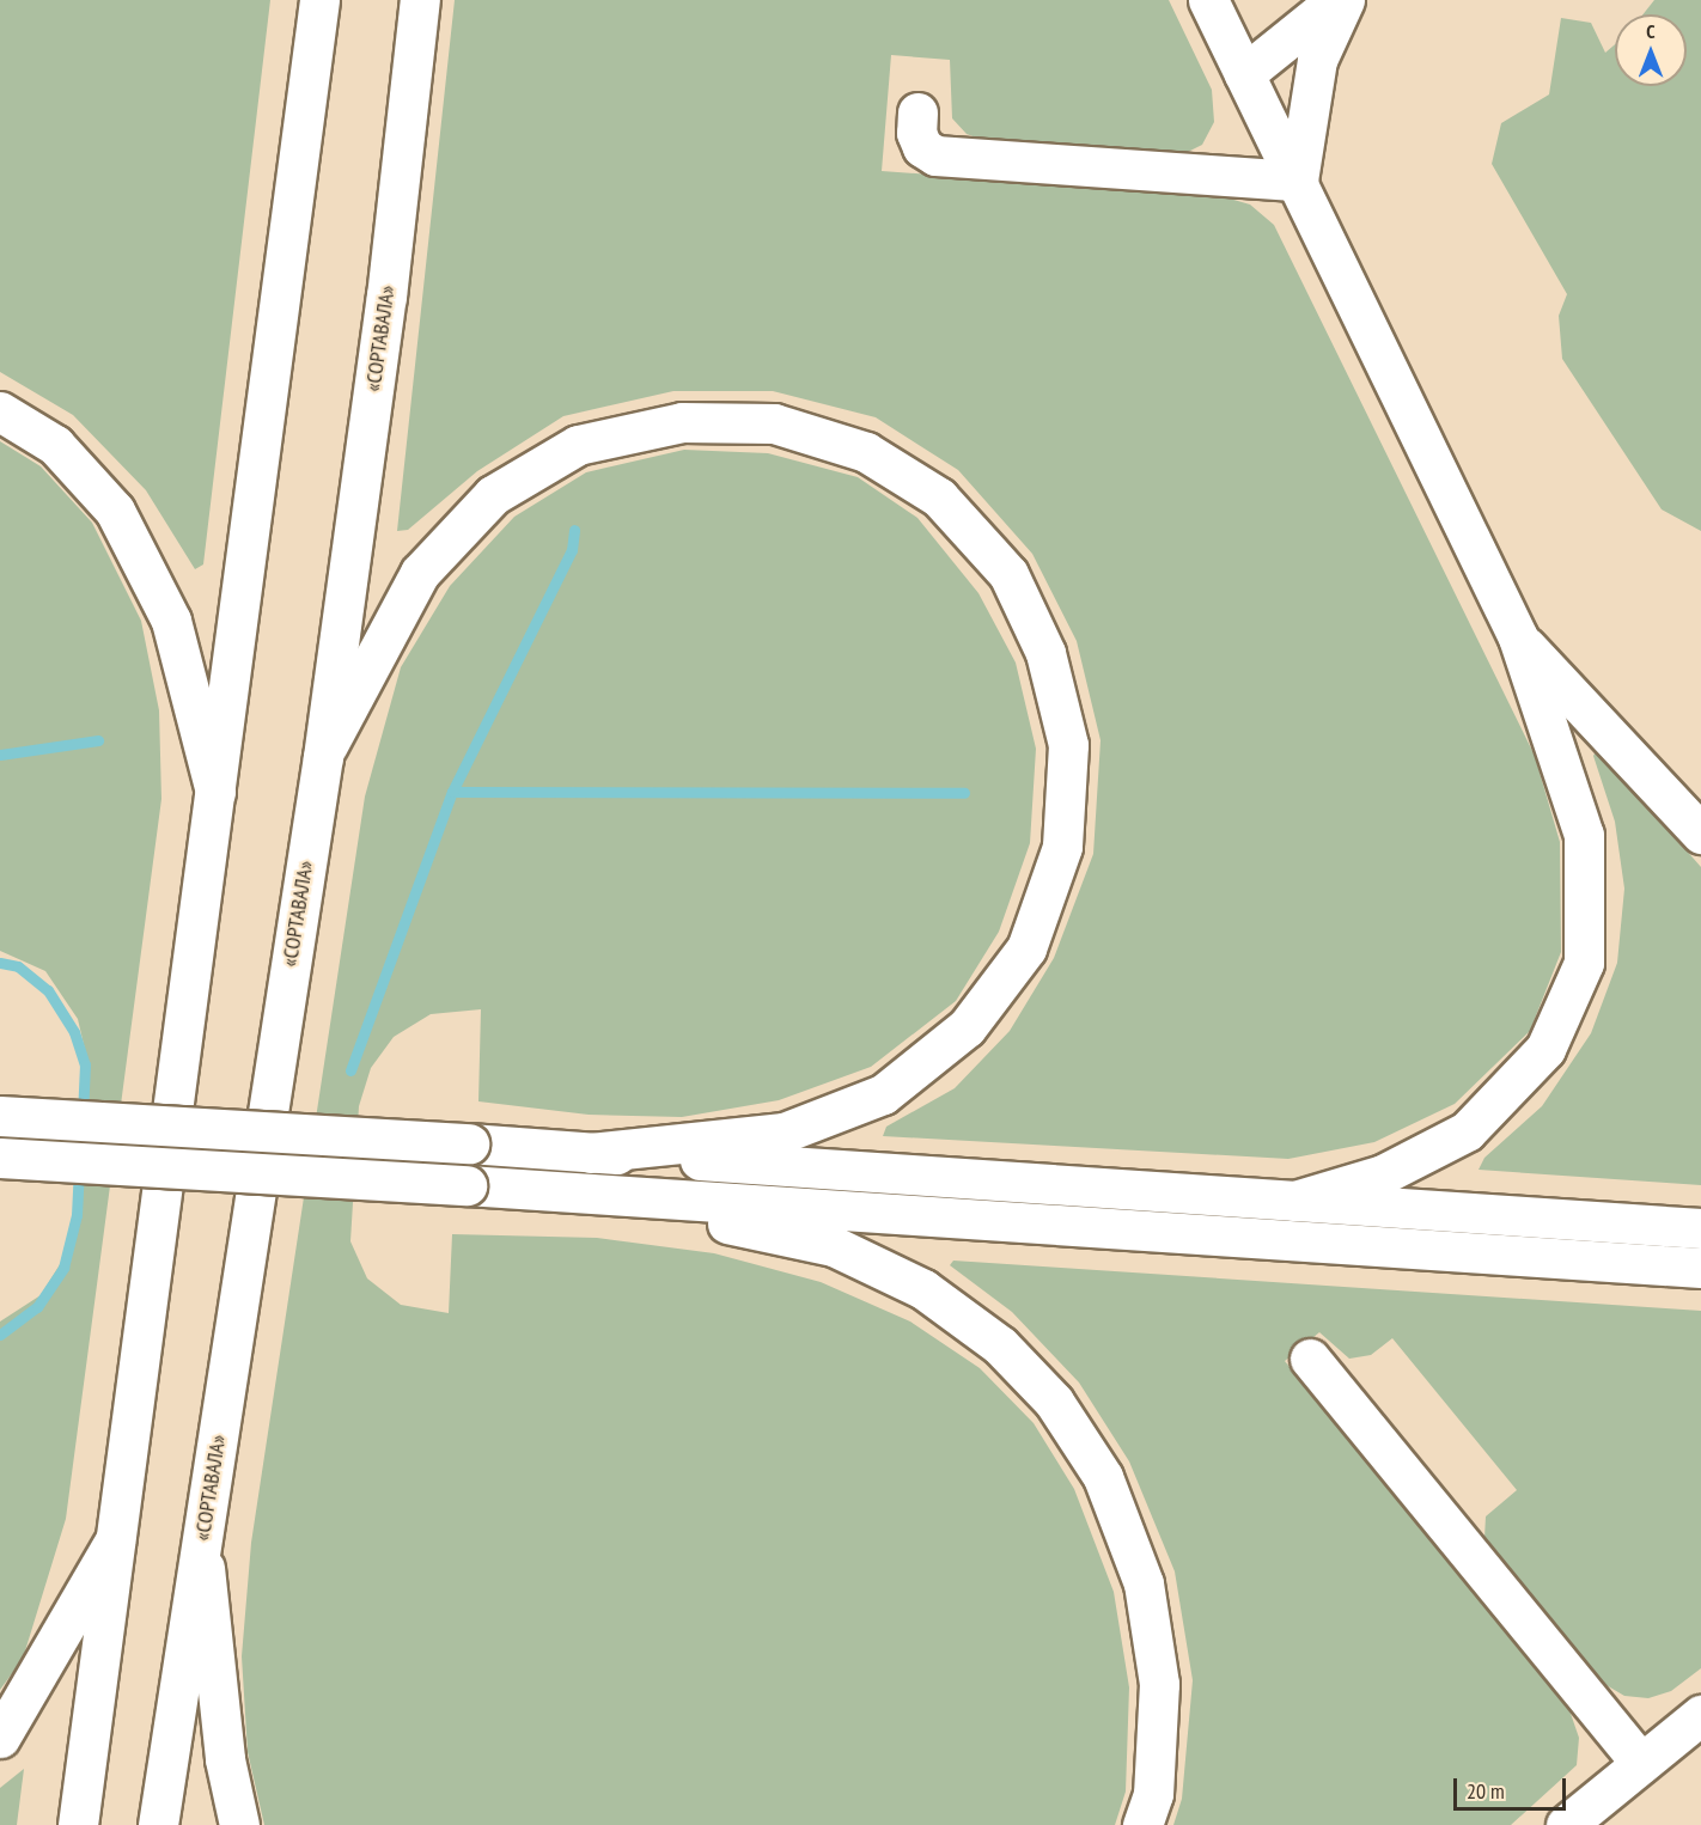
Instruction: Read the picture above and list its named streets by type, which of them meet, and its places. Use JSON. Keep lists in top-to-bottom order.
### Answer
{
  "streets": {
    "main road": ["«СОРТАВАЛА»"]
  },
  "scale_bar": "20 m",
  "north": "top"
}
